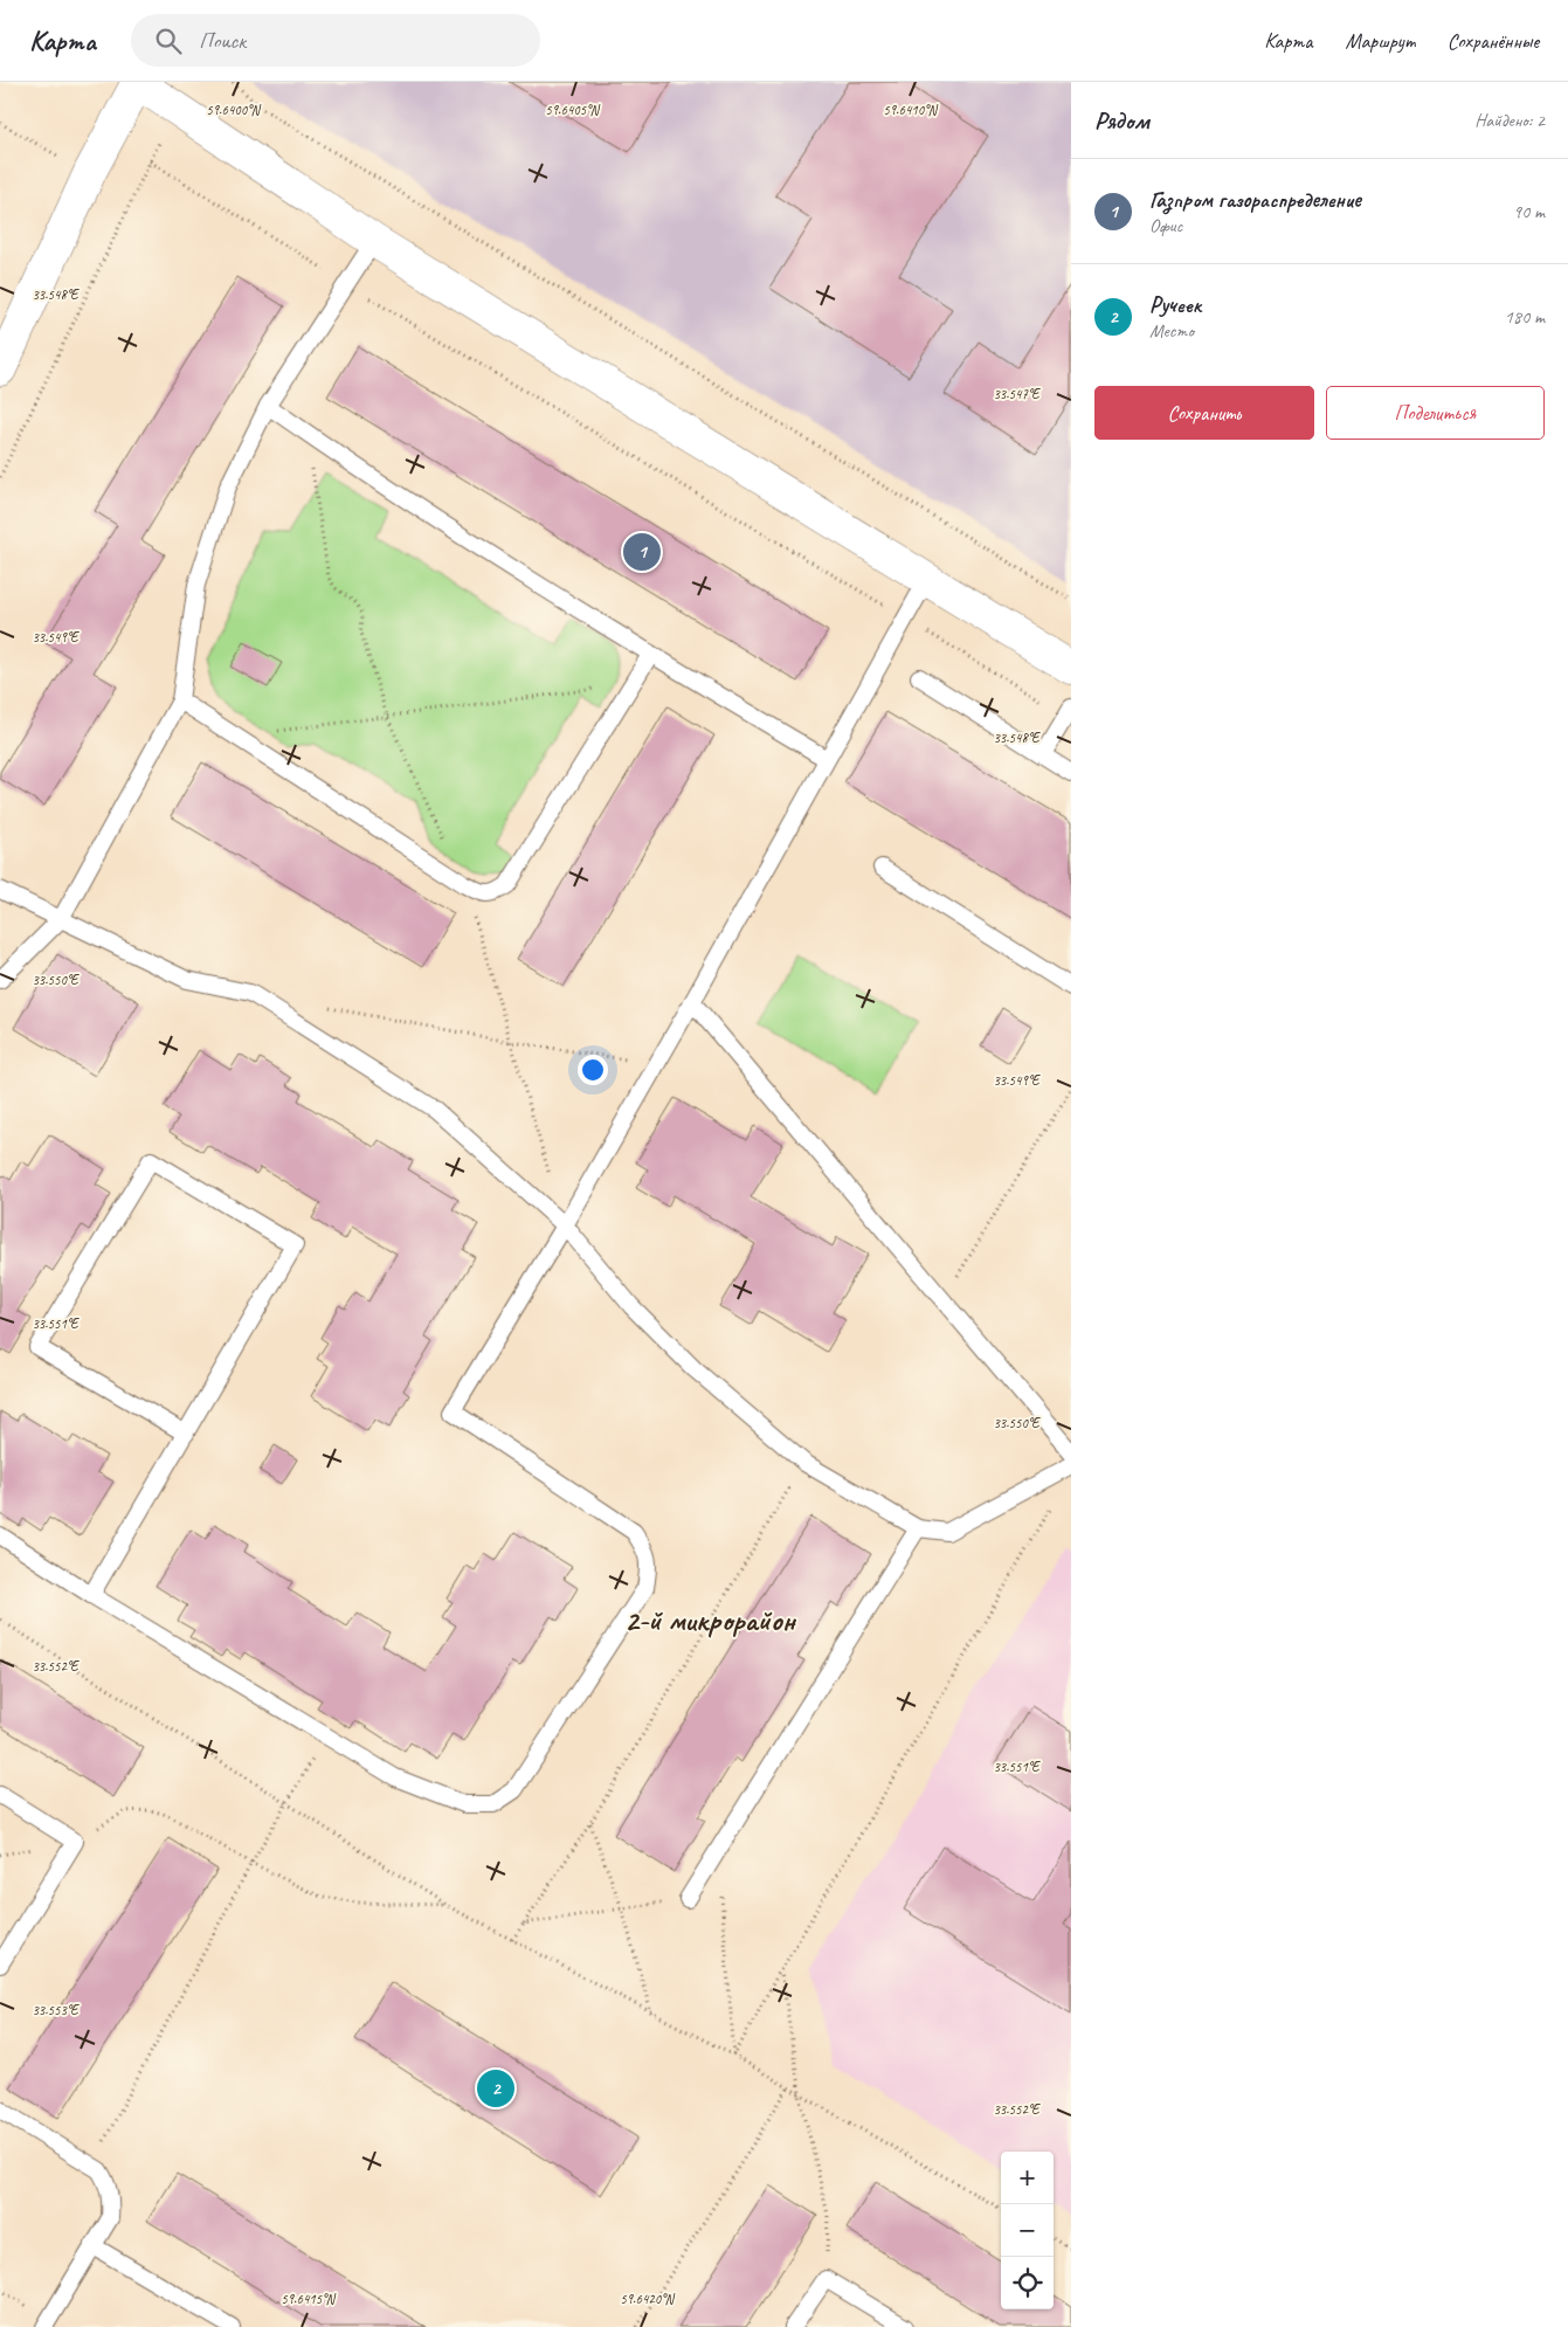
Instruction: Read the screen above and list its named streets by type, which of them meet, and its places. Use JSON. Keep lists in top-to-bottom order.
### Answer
{
  "districts": ["2-й микрорайон"],
  "page": {
    "header": "Карта",
    "search": "Поиск",
    "nav": ["Карта", "Маршрут", "Сохранённые"],
    "heading": ["Рядом", "Найдено: 2"],
    "list": [
      {
        "mark": "1",
        "name": "Газпром газораспределение",
        "note": "Офис",
        "value": "90 m"
      },
      {
        "mark": "2",
        "name": "Ручеек",
        "note": "Место",
        "value": "180 m"
      }
    ],
    "buttons": ["Сохранить", "Поделиться"],
    "pins": ["1", "2"],
    "map_buttons": ["+", "−"]
  },
  "coordinates": [
    "59.6400°N",
    "59.6405°N",
    "59.6410°N",
    "33.548°E",
    "33.547°E",
    "33.549°E",
    "33.550°E",
    "33.551°E",
    "33.552°E",
    "33.553°E",
    "59.6415°N",
    "59.6420°N"
  ]
}
